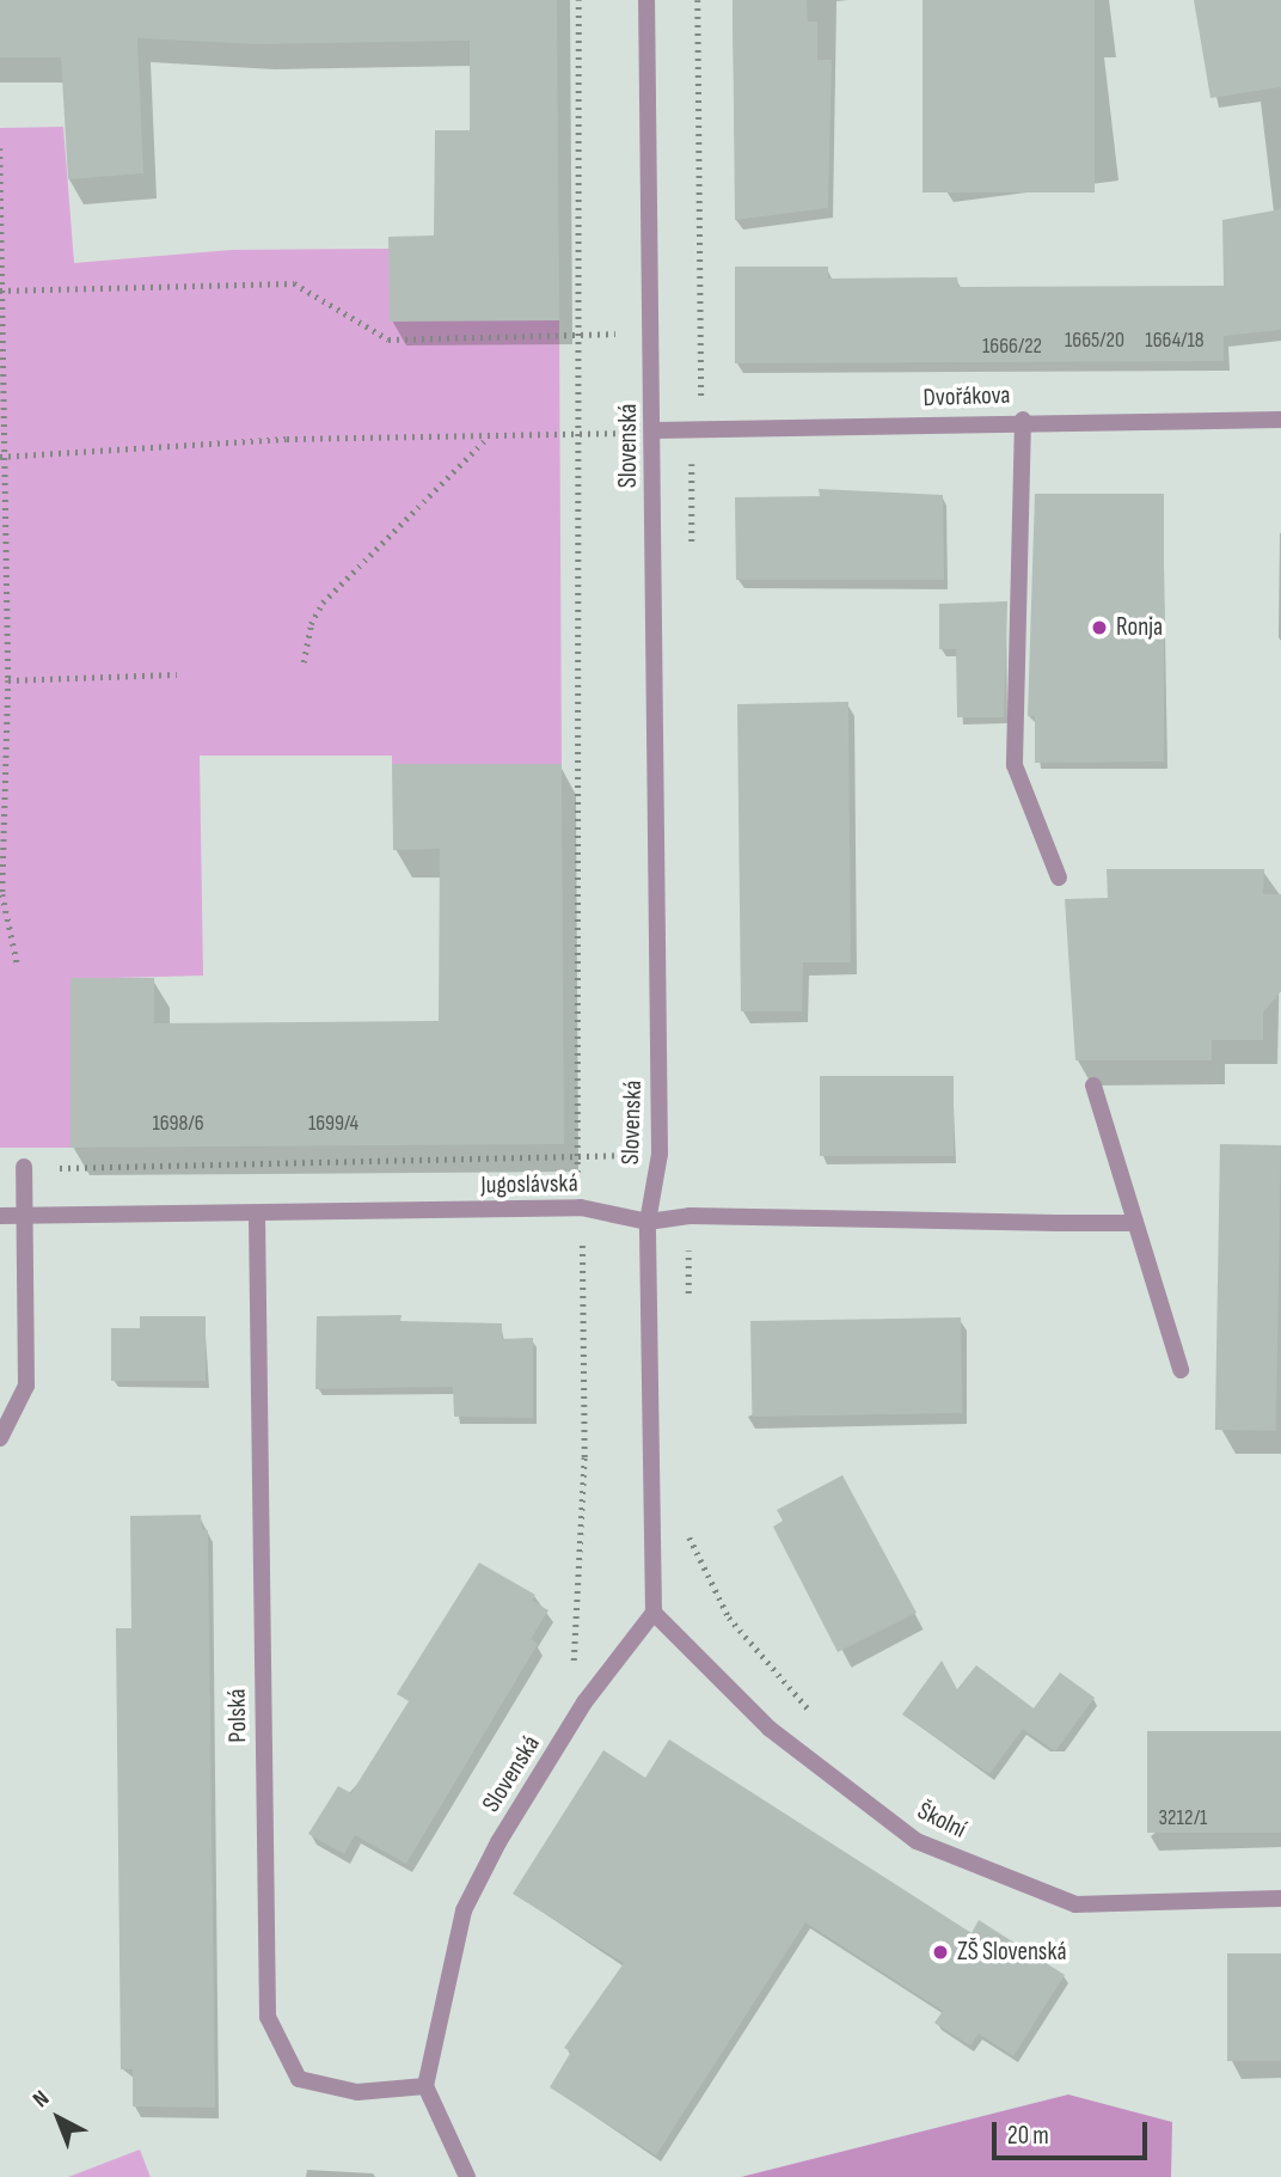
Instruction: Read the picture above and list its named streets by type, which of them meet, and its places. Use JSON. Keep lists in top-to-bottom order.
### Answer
{
  "streets": {
    "street": [
      "Dvořákova",
      "Slovenská",
      "Jugoslávská",
      "Polská",
      "Školní"
    ]
  },
  "crossings": [
    ["Dvořákova", "Slovenská"],
    ["Slovenská", "Jugoslávská"],
    ["Slovenská", "Polská"],
    ["Slovenská", "Školní"],
    ["Jugoslávská", "Polská"]
  ],
  "places": ["Ronja", "ZŠ Slovenská"],
  "house_numbers": [
    "1665/20",
    "1664/18",
    "1666/22",
    "1698/6",
    "1699/4",
    "3212/1"
  ],
  "scale_bar": "20 m",
  "north": "top left"
}
